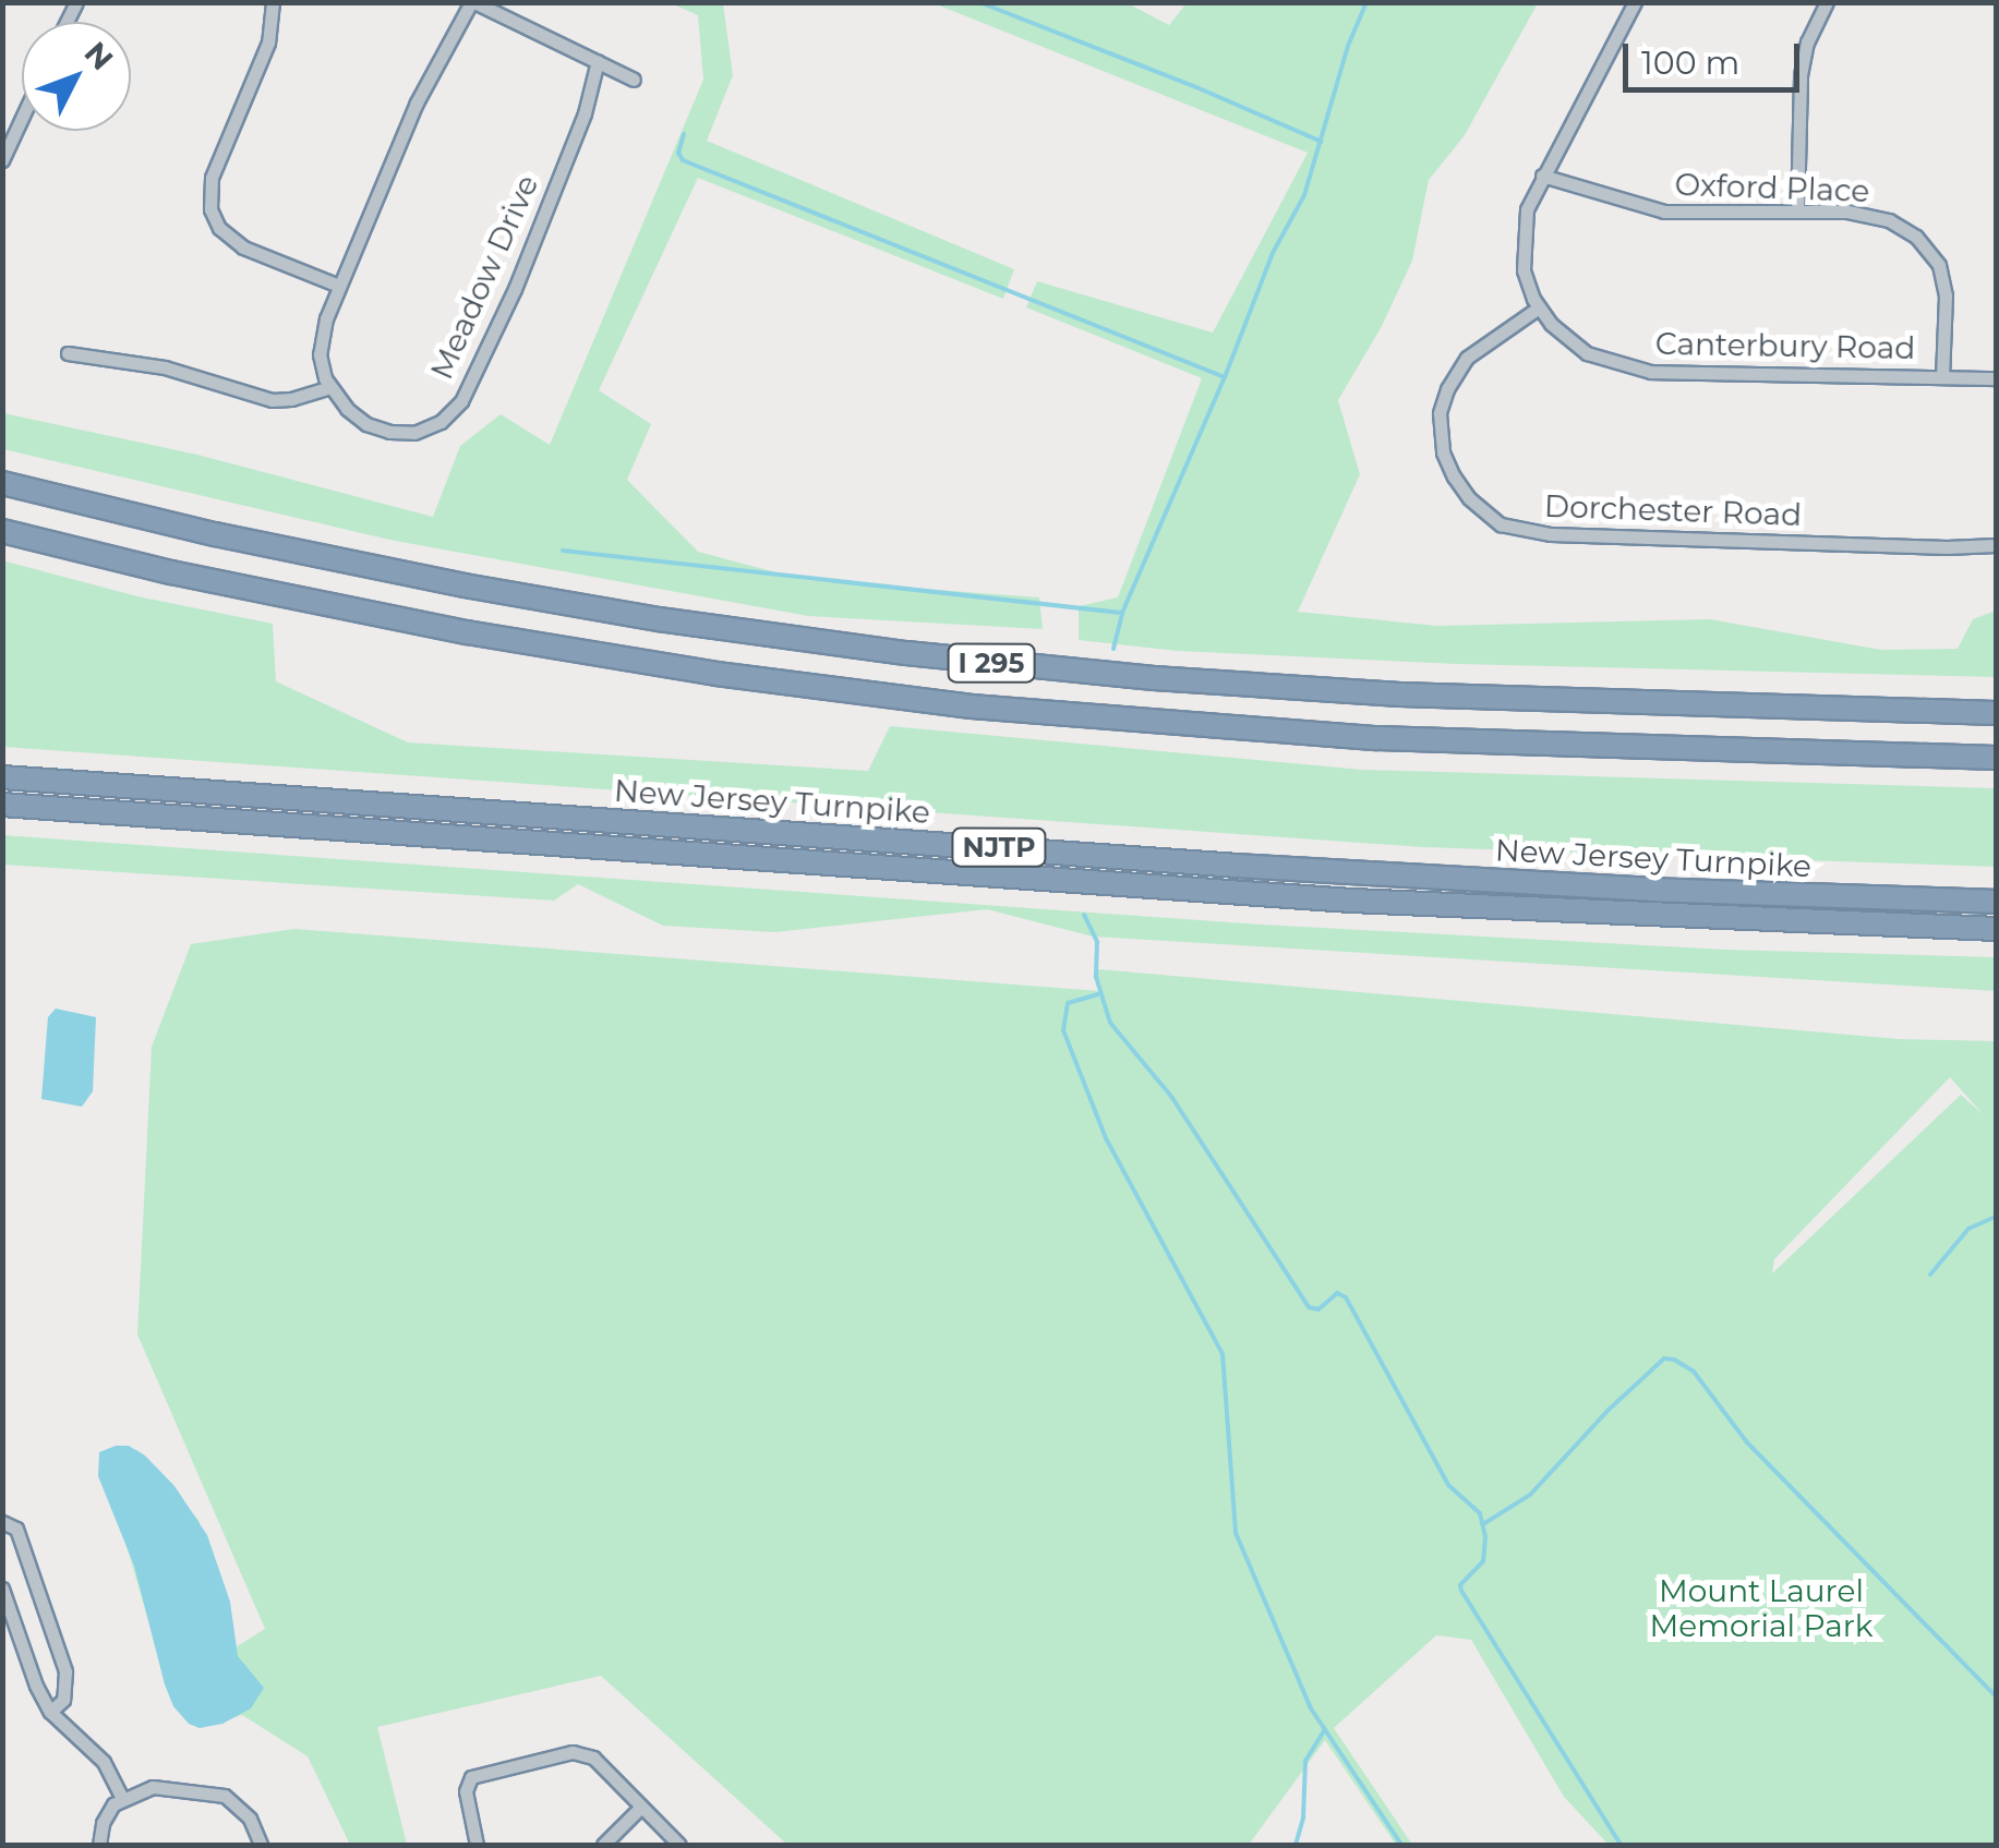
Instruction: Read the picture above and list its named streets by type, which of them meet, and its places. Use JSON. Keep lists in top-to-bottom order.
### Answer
{
  "streets": {
    "highway": ["I 295", "New Jersey Turnpike", "NJTP"],
    "street": [
      "Oxford Place",
      "Meadow Drive",
      "Canterbury Road",
      "Dorchester Road"
    ]
  },
  "crossings": [
    ["Oxford Place", "Canterbury Road"],
    ["Canterbury Road", "Dorchester Road"]
  ],
  "parks": ["Mount Laurel Memorial Park"],
  "scale_bar": "100 m",
  "north": "top right"
}
